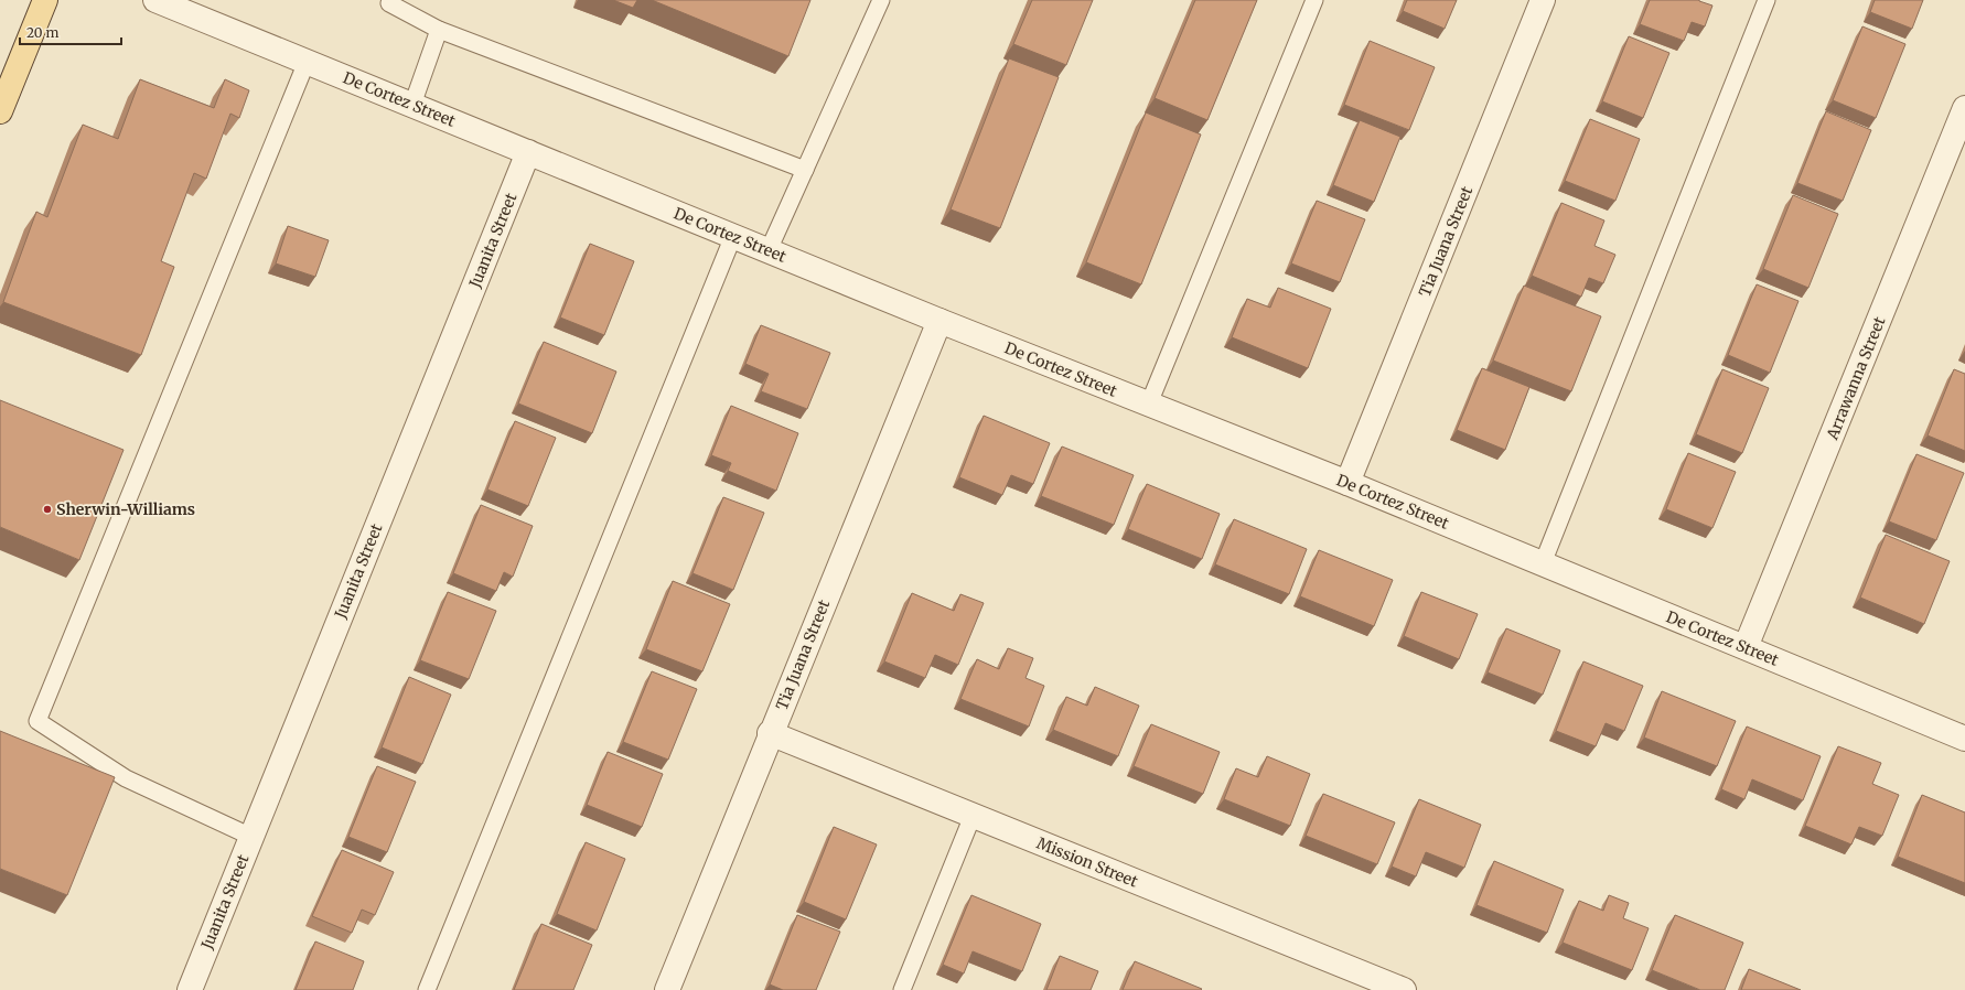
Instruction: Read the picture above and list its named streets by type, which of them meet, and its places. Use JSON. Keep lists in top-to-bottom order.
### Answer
{
  "streets": {
    "street": [
      "De Cortez Street",
      "Juanita Street",
      "Tia Juana Street",
      "Arrawanna Street",
      "Mission Street"
    ]
  },
  "crossings": [
    ["De Cortez Street", "Juanita Street"],
    ["De Cortez Street", "Tia Juana Street"],
    ["De Cortez Street", "Arrawanna Street"],
    ["Tia Juana Street", "Mission Street"]
  ],
  "places": ["Sherwin-Williams"],
  "scale_bar": "20 m"
}
